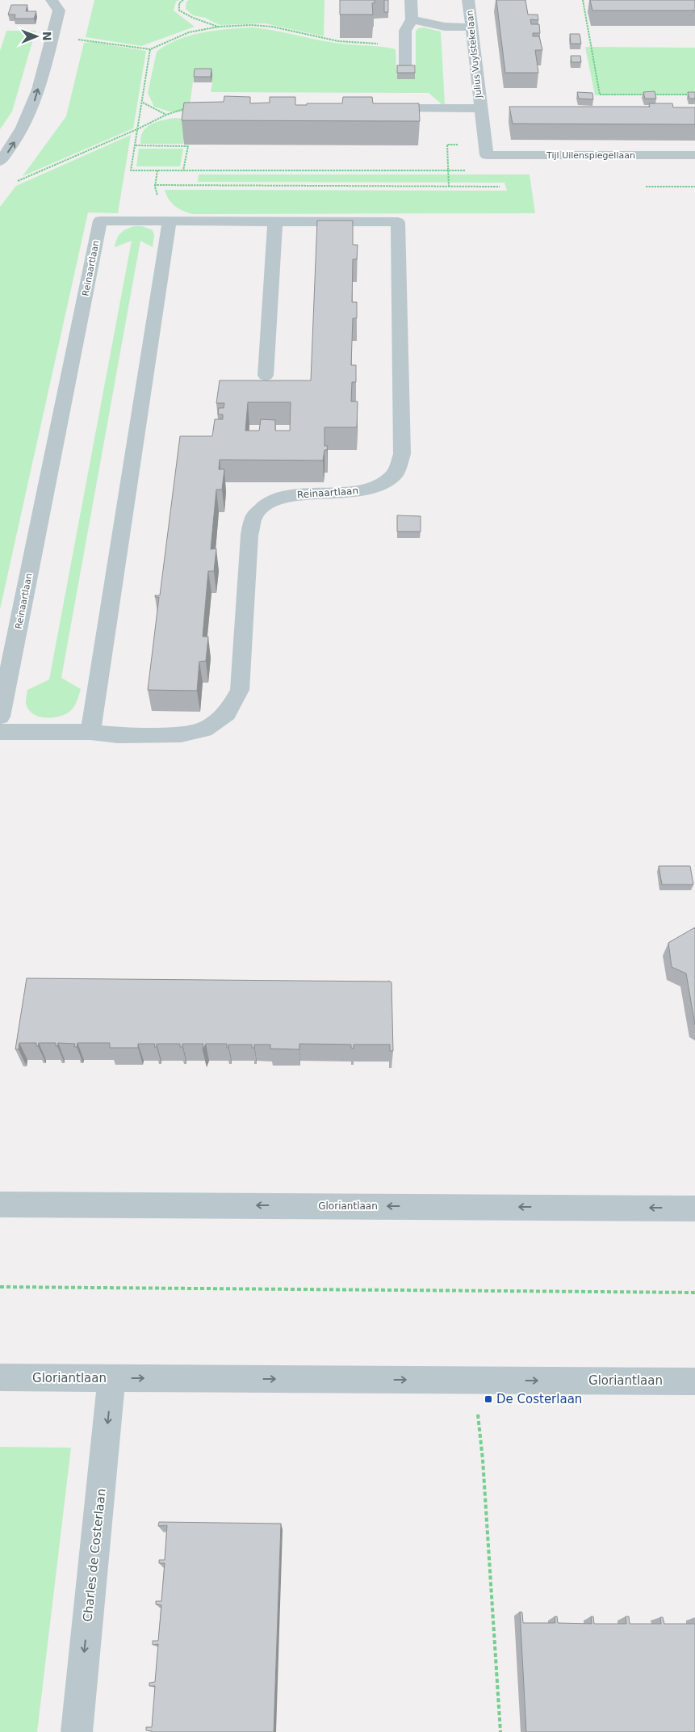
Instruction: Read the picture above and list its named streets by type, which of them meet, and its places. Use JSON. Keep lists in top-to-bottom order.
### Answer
{
  "streets": {
    "street": [
      "Julius Vuylstekelaan",
      "Tijl Uilenspiegellaan",
      "Reinaartlaan",
      "Gloriantlaan",
      "Charles de Costerlaan"
    ]
  },
  "crossings": [
    ["Julius Vuylstekelaan", "Tijl Uilenspiegellaan"],
    ["Gloriantlaan", "Charles de Costerlaan"]
  ],
  "one_way": ["Charles de Costerlaan"],
  "places": {
    "transit": ["De Costerlaan"]
  },
  "north": "right"
}
